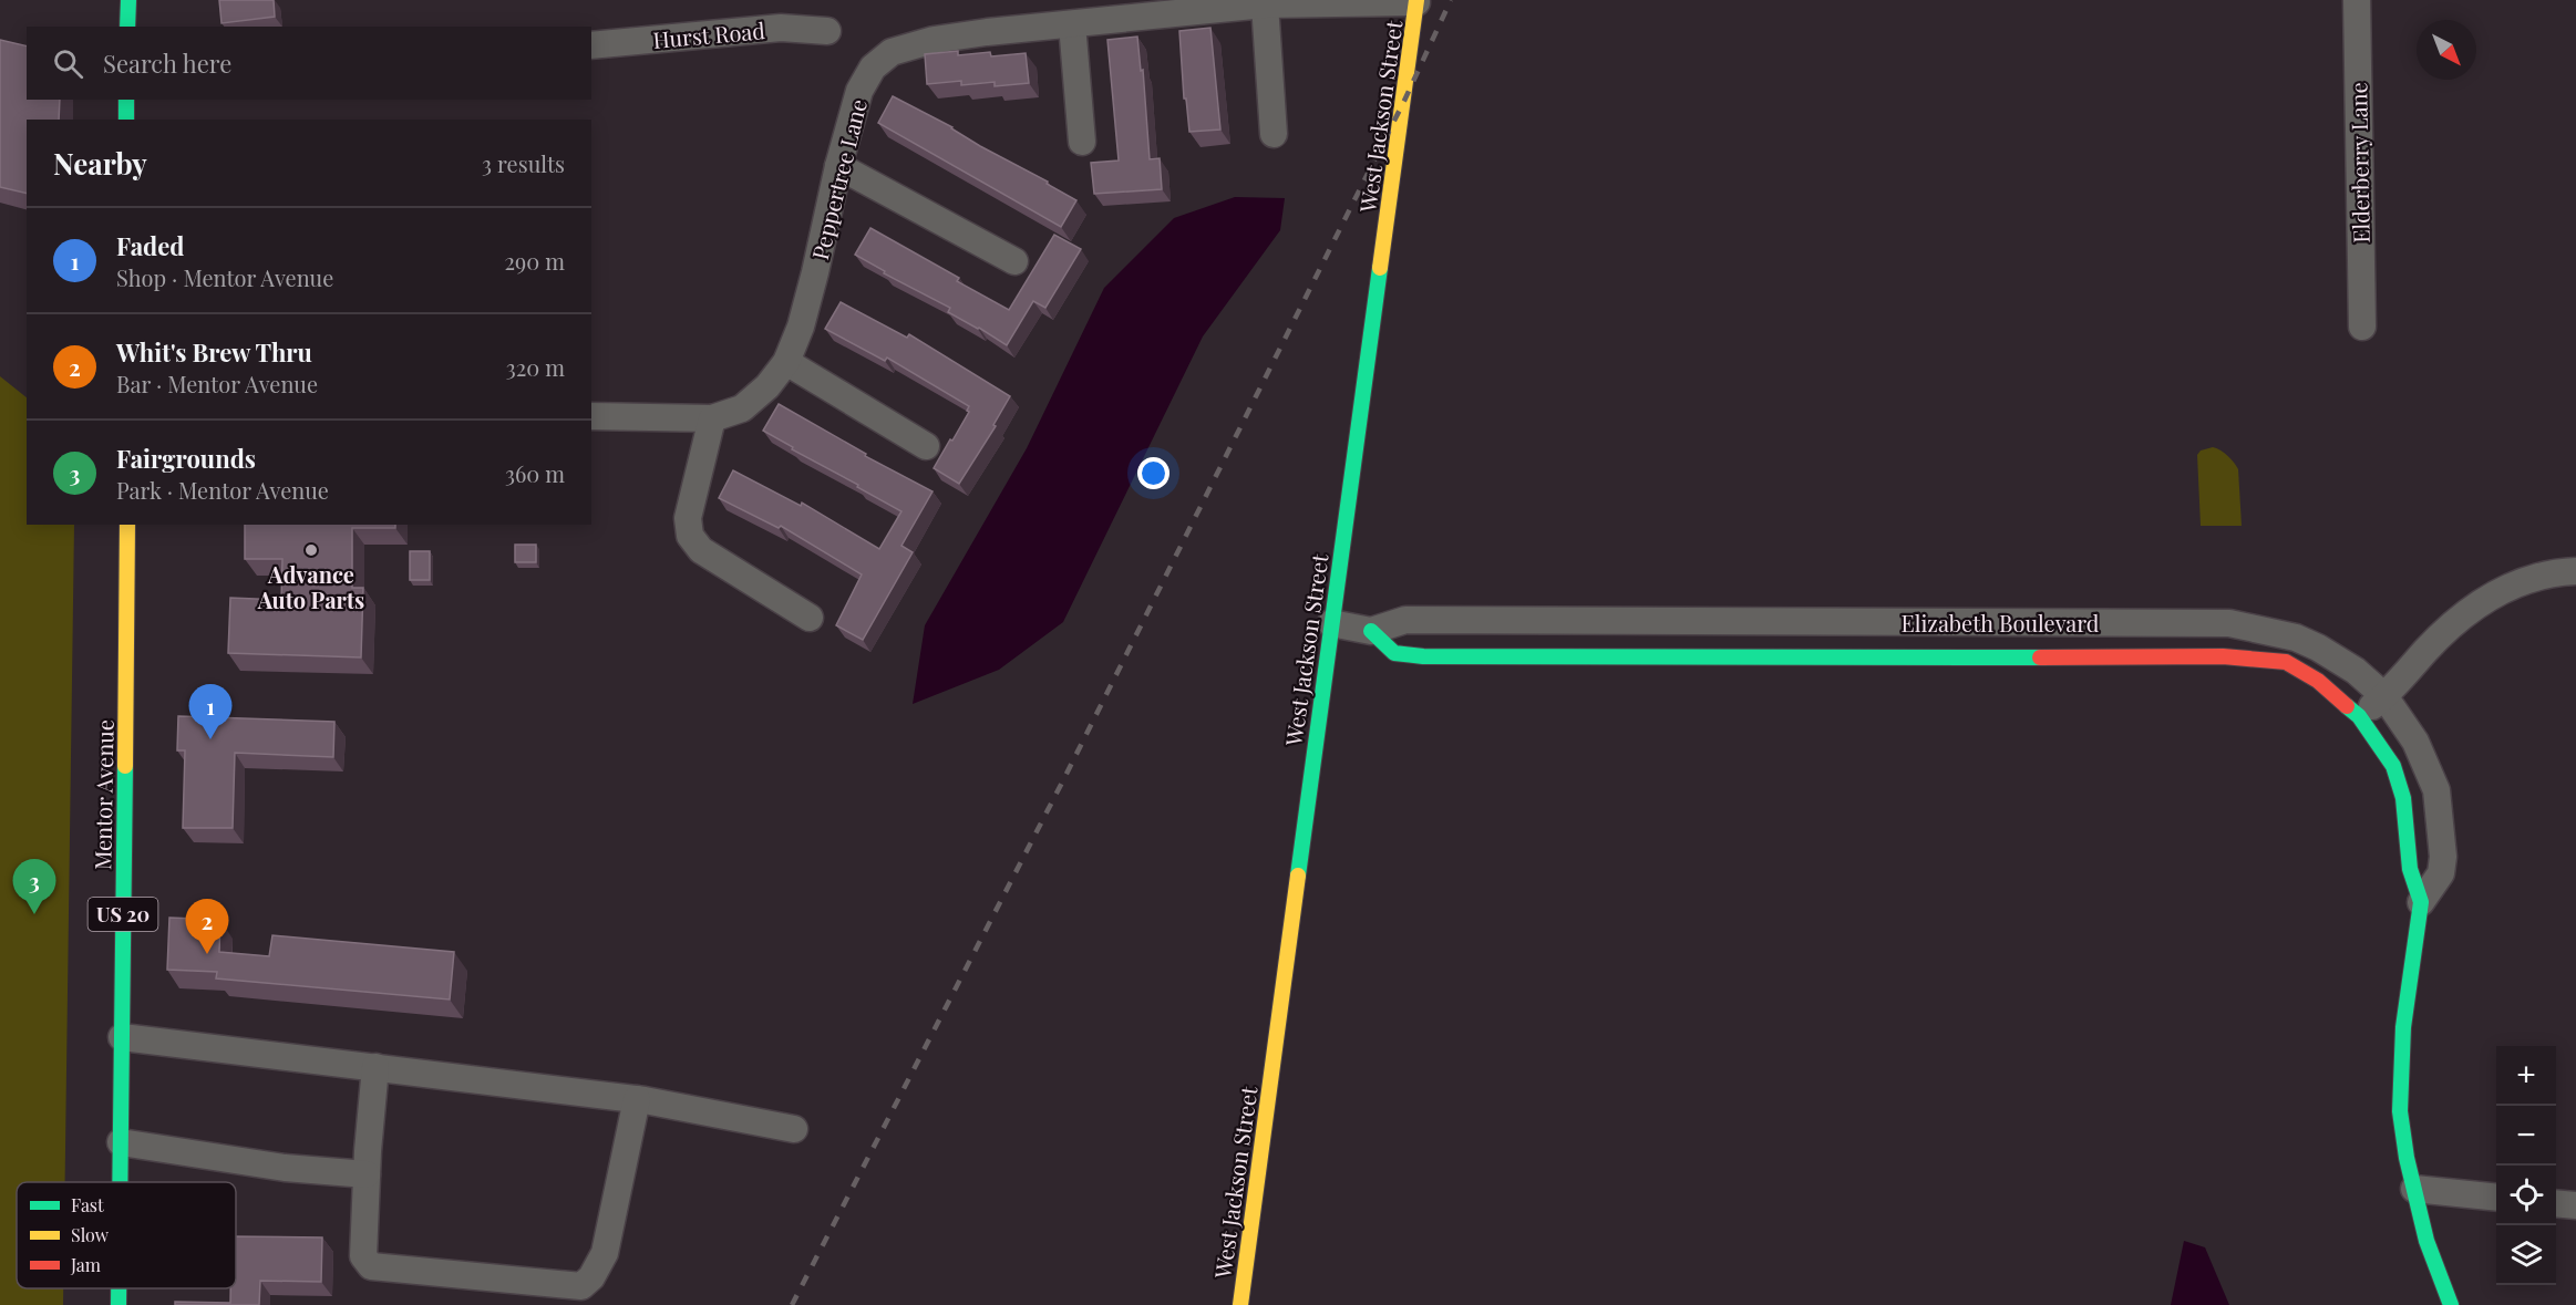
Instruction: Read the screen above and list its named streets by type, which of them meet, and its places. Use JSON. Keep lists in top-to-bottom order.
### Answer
{
  "streets": {
    "street": [
      "Hurst Road",
      "West Jackson Street",
      "Elderberry Lane",
      "Peppertree Lane",
      "Elizabeth Boulevard",
      "Mentor Avenue",
      "US 20"
    ]
  },
  "crossings": [
    ["West Jackson Street", "Peppertree Lane"],
    ["West Jackson Street", "Elizabeth Boulevard"]
  ],
  "places": ["Advance Auto Parts"],
  "legend": ["Fast", "Slow", "Jam"],
  "north": "bottom right",
  "page": {
    "search": "Search here",
    "heading": ["Nearby", "3 results"],
    "list": [
      {
        "mark": "1",
        "name": "Faded",
        "note": "Shop · Mentor Avenue",
        "value": "290 m"
      },
      {
        "mark": "2",
        "name": "Whit's Brew Thru",
        "note": "Bar · Mentor Avenue",
        "value": "320 m"
      },
      {
        "mark": "3",
        "name": "Fairgrounds",
        "note": "Park · Mentor Avenue",
        "value": "360 m"
      }
    ],
    "pins": ["1", "3", "2"],
    "map_buttons": ["+", "−"]
  }
}
